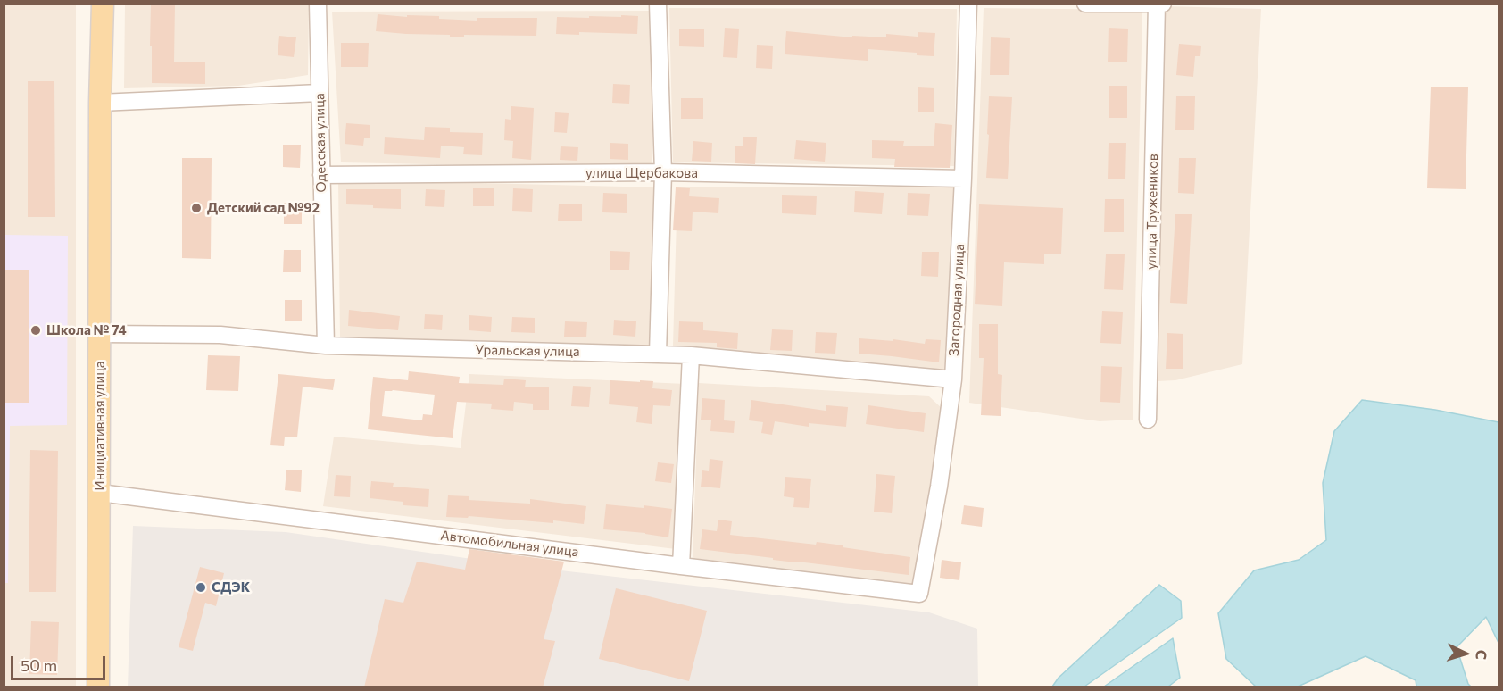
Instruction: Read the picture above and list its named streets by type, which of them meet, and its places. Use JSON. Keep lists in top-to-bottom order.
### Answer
{
  "streets": {
    "main road": ["Инициативная улица"],
    "street": [
      "Одесская улица",
      "улица Щербакова",
      "улица Тружеников",
      "Загородная улица",
      "Уральская улица",
      "Автомобильная улица"
    ]
  },
  "crossings": [
    ["Одесская улица", "улица Щербакова"],
    ["Одесская улица", "Уральская улица"],
    ["улица Щербакова", "Загородная улица"],
    ["Загородная улица", "Уральская улица"],
    ["Загородная улица", "Автомобильная улица"],
    ["Уральская улица", "Инициативная улица"],
    ["Инициативная улица", "Автомобильная улица"]
  ],
  "places": ["Детский сад №92", "Школа № 74", "СДЭК"],
  "scale_bar": "50 m",
  "north": "right"
}
